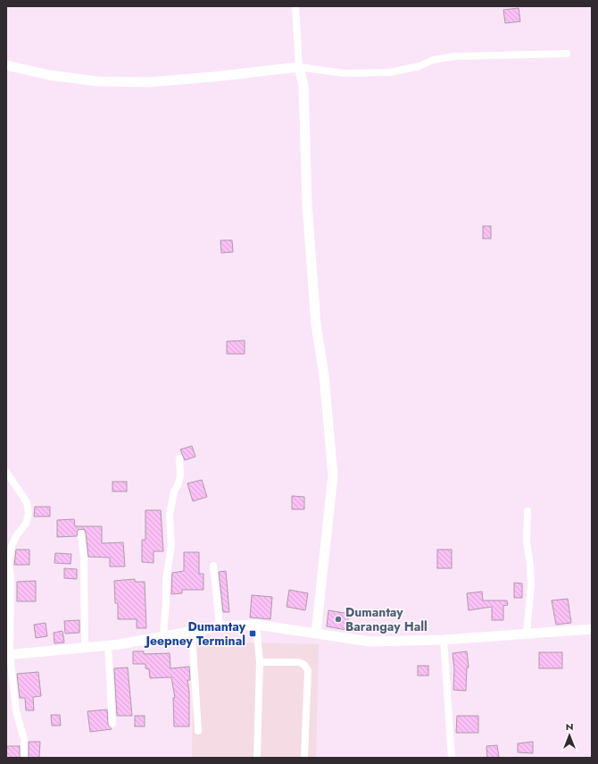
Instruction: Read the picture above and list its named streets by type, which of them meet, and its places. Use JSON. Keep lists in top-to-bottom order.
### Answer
{
  "places": {
    "other": ["Dumantay Barangay Hall"],
    "transit": ["Dumantay Jeepney Terminal"]
  },
  "north": "top"
}
